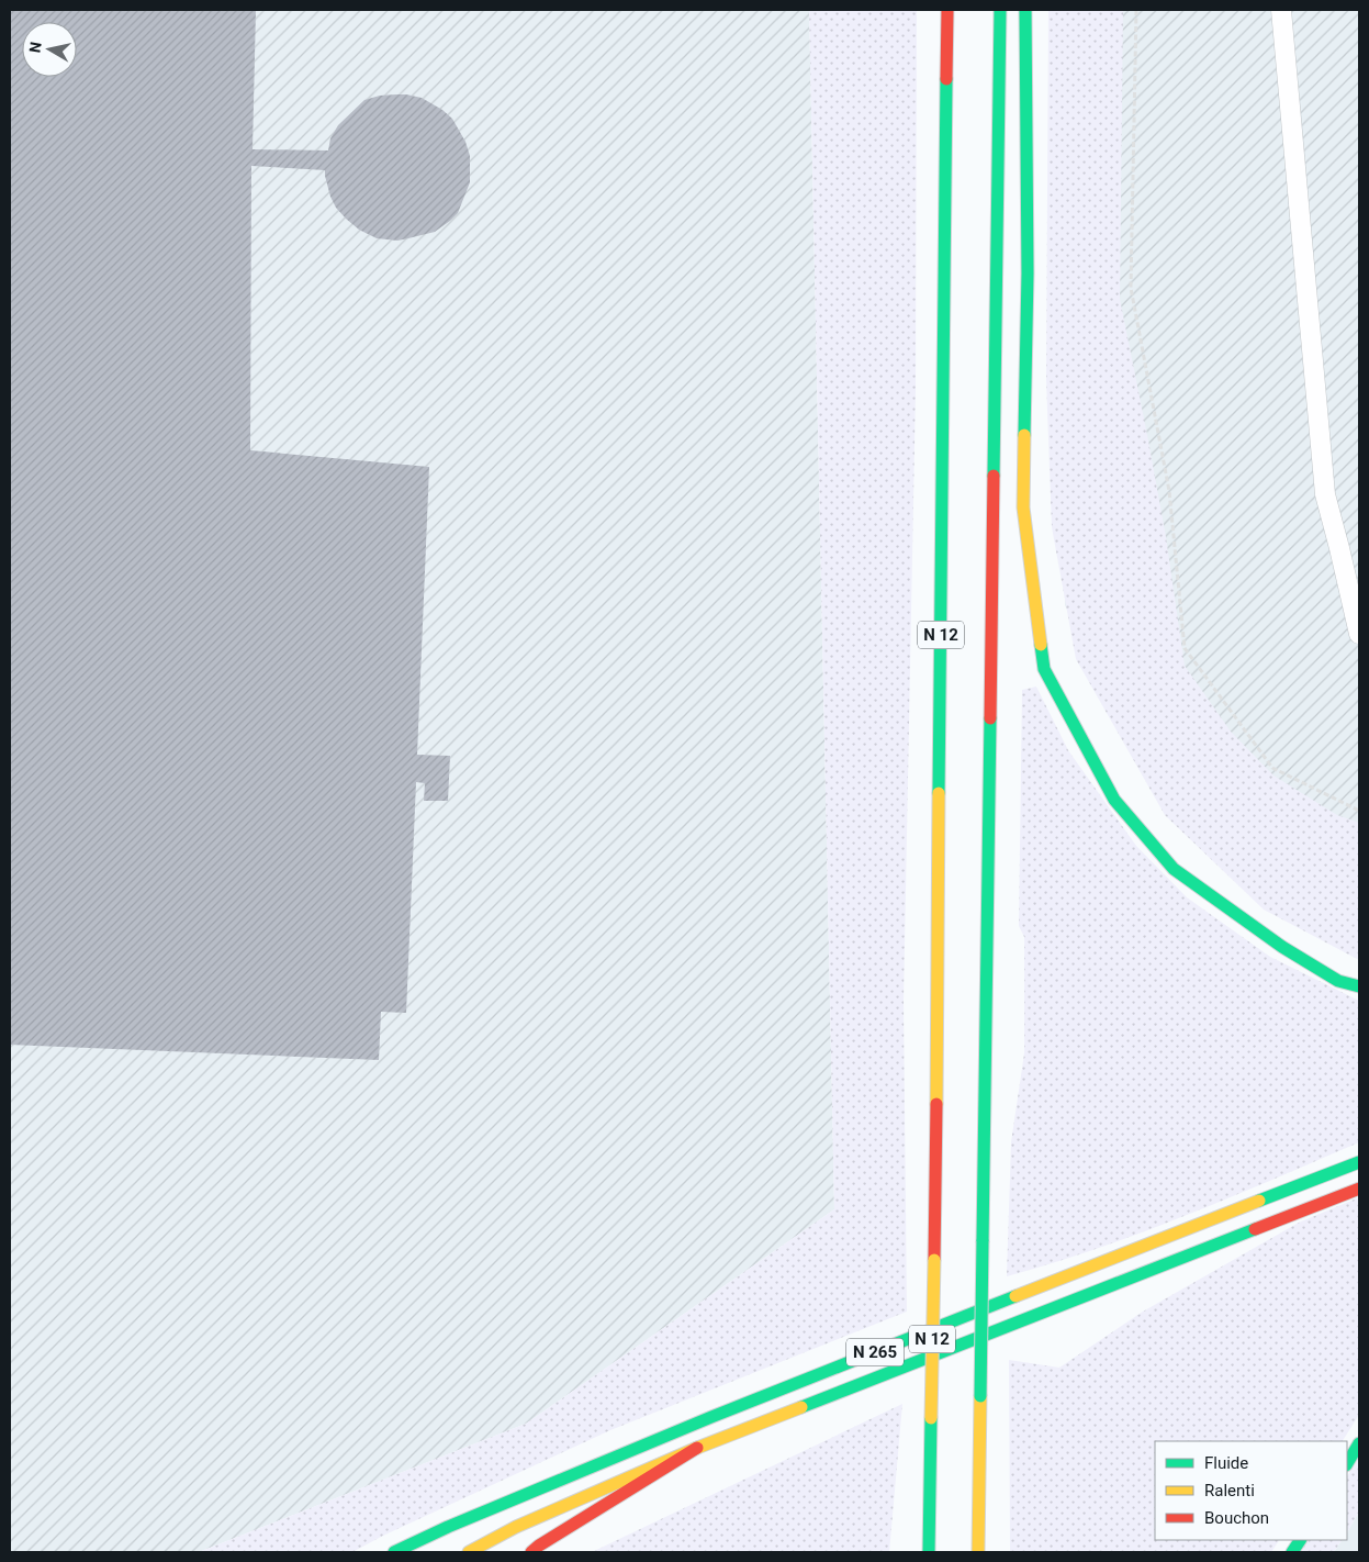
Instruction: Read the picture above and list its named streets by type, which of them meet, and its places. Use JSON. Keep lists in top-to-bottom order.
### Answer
{
  "streets": {
    "main road": ["N 12", "N 265"]
  },
  "legend": ["Fluide", "Ralenti", "Bouchon"],
  "north": "left"
}
